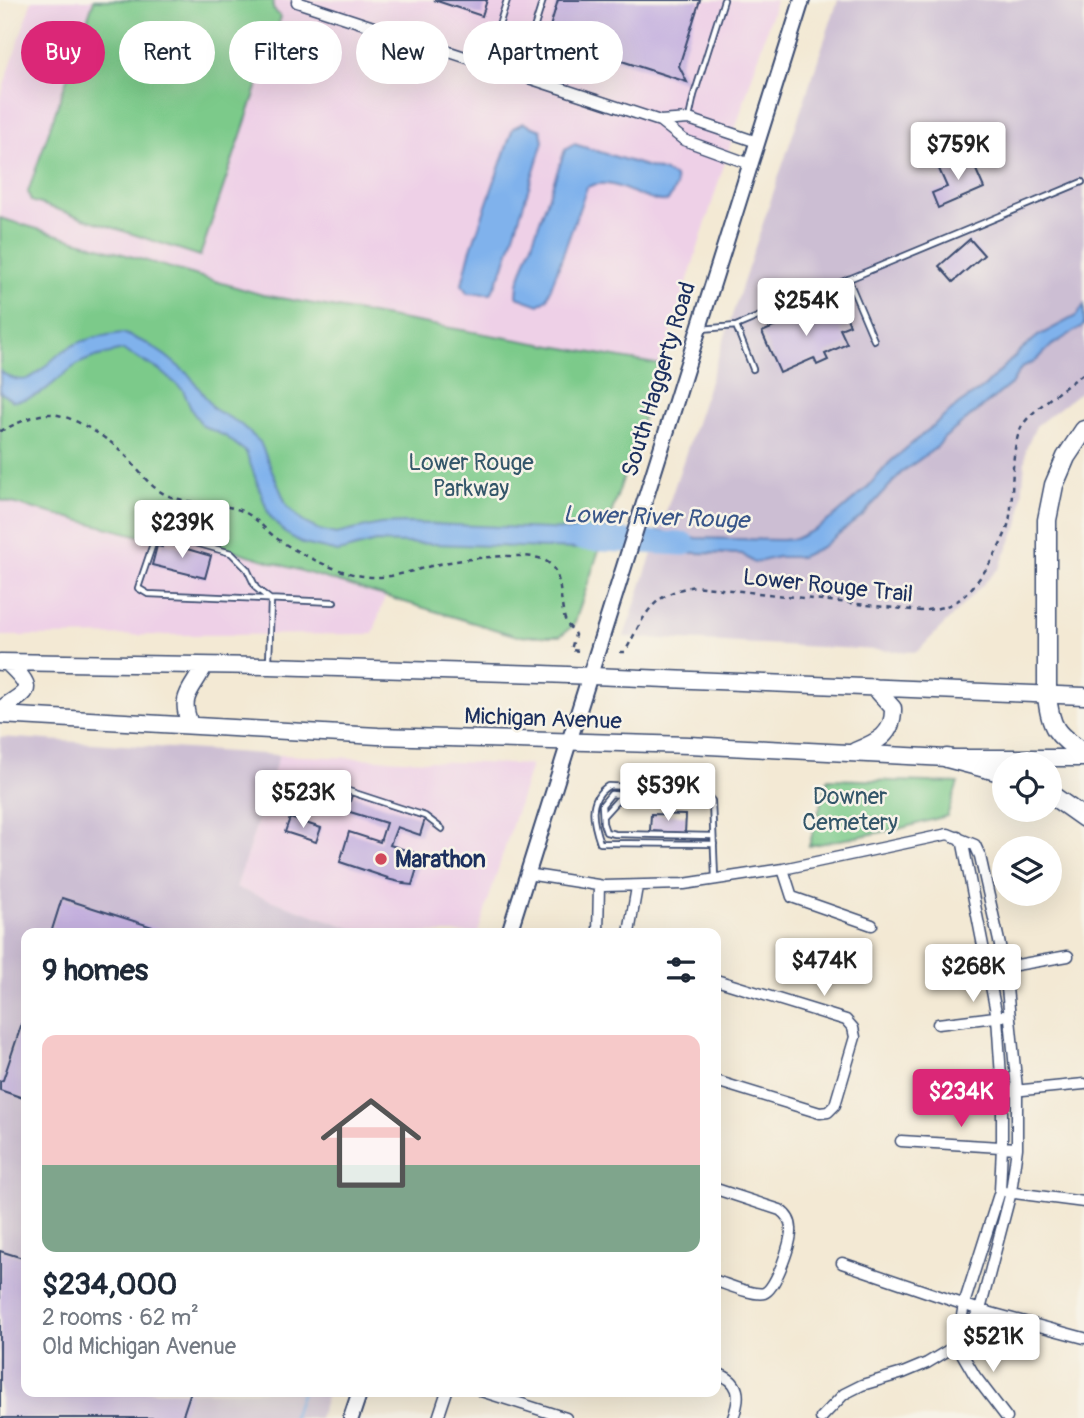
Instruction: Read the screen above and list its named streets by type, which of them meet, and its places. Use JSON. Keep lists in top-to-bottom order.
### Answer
{
  "streets": {
    "main road": ["South Haggerty Road", "Michigan Avenue"],
    "path": ["Lower Rouge Trail"]
  },
  "crossings": [
    ["South Haggerty Road", "Michigan Avenue"]
  ],
  "water": ["Lower River Rouge"],
  "parks": ["Lower Rouge Parkway", "Downer Cemetery"],
  "places": ["Marathon"],
  "page": {
    "chip": [
      "Buy",
      "Rent",
      "Filters",
      "New",
      "Apartment"
    ],
    "price": [
      "$759K",
      "$254K",
      "$239K",
      "$539K",
      "$523K",
      "$474K",
      "$268K",
      "$234K",
      "$521K"
    ],
    "heading": "9 homes",
    "list": [
      {
        "name": "$234,000",
        "note": "2 rooms · 62 m² · Old Michigan Avenue"
      }
    ]
  }
}
